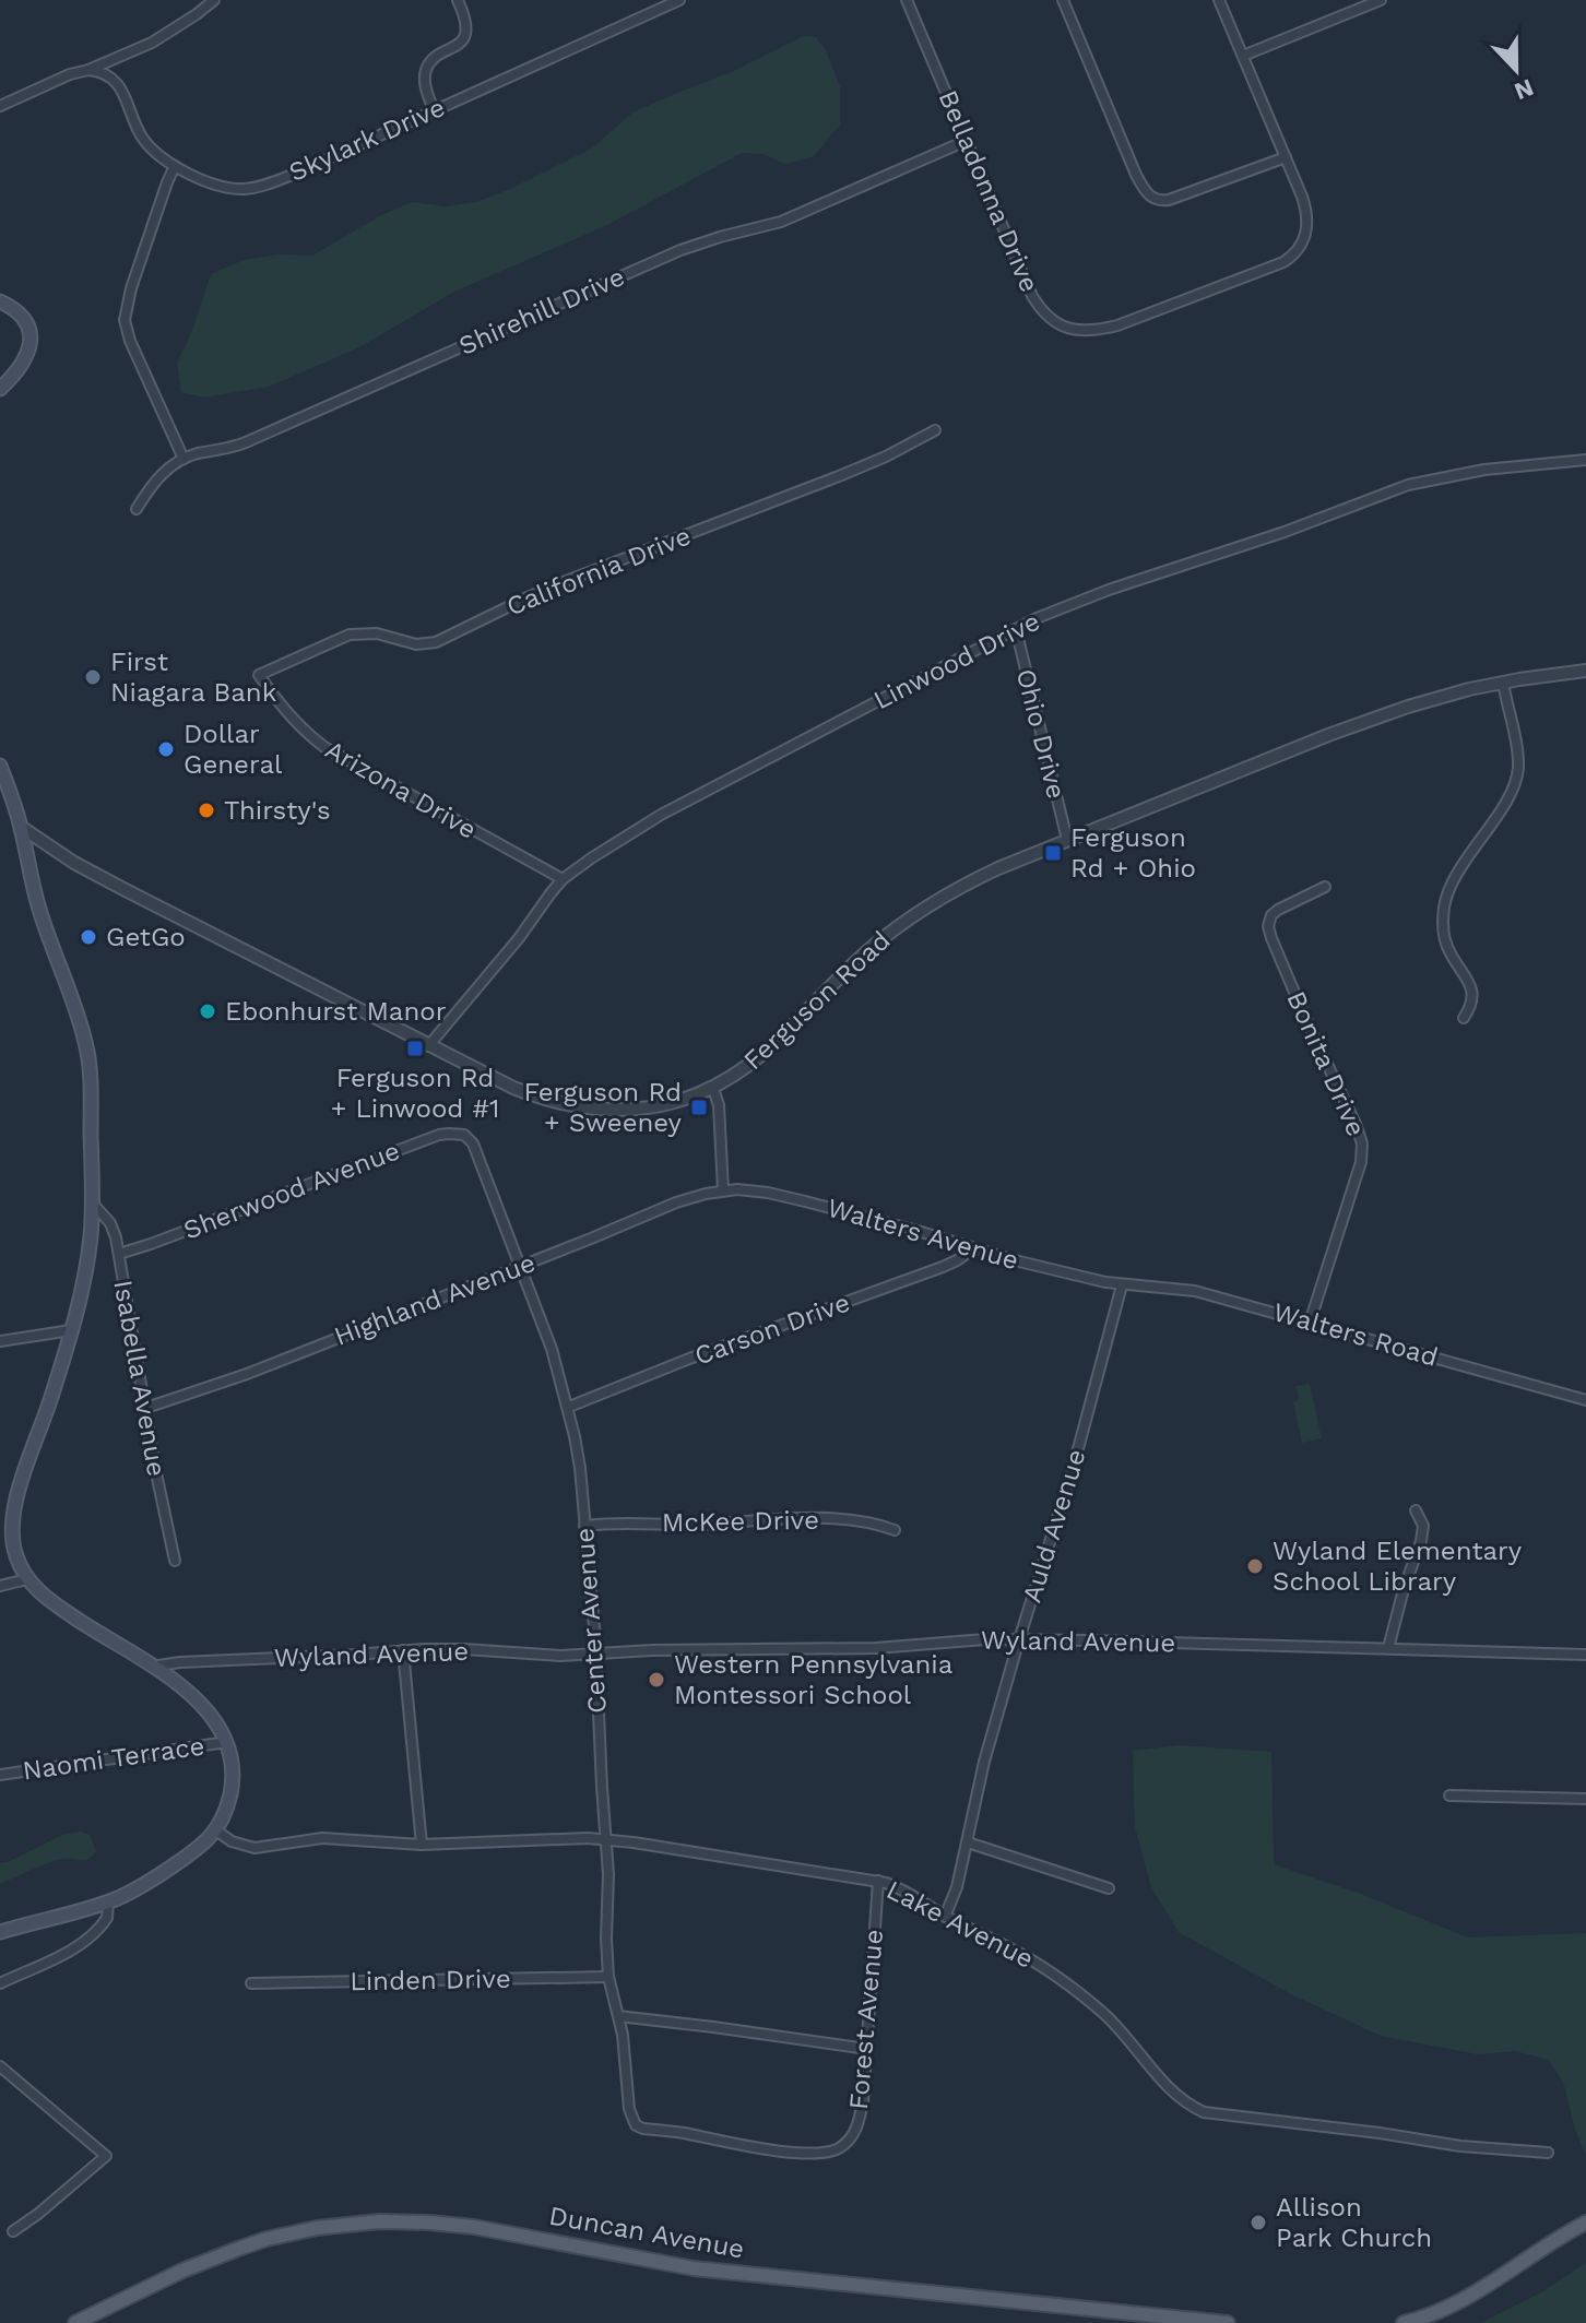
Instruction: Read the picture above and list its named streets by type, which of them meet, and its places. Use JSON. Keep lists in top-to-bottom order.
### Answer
{
  "streets": {
    "main road": ["Duncan Avenue"],
    "street": [
      "Skylark Drive",
      "Belladonna Drive",
      "Shirehill Drive",
      "California Drive",
      "Linwood Drive",
      "Ohio Drive",
      "Arizona Drive",
      "Ferguson Road",
      "Bonita Drive",
      "Sherwood Avenue",
      "Walters Avenue",
      "Highland Avenue",
      "Carson Drive",
      "Walters Road",
      "Isabella Avenue",
      "McKee Drive",
      "Auld Avenue",
      "Center Avenue",
      "Wyland Avenue",
      "Naomi Terrace",
      "Lake Avenue",
      "Linden Drive",
      "Forest Avenue"
    ]
  },
  "crossings": [
    ["Belladonna Drive", "Shirehill Drive"],
    ["California Drive", "Arizona Drive"],
    ["Linwood Drive", "Ohio Drive"],
    ["Linwood Drive", "Arizona Drive"],
    ["Linwood Drive", "Ferguson Road"],
    ["Ohio Drive", "Ferguson Road"],
    ["Bonita Drive", "Walters Road"],
    ["Sherwood Avenue", "Isabella Avenue"],
    ["Sherwood Avenue", "Center Avenue"],
    ["Walters Avenue", "Highland Avenue"],
    ["Walters Avenue", "Carson Drive"],
    ["Walters Avenue", "Walters Road"],
    ["Walters Avenue", "Auld Avenue"],
    ["Highland Avenue", "Isabella Avenue"],
    ["Highland Avenue", "Center Avenue"],
    ["Carson Drive", "Center Avenue"],
    ["Walters Road", "Auld Avenue"],
    ["McKee Drive", "Center Avenue"],
    ["Auld Avenue", "Wyland Avenue"],
    ["Auld Avenue", "Lake Avenue"],
    ["Center Avenue", "Wyland Avenue"],
    ["Center Avenue", "Lake Avenue"],
    ["Center Avenue", "Linden Drive"],
    ["Center Avenue", "Forest Avenue"],
    ["Lake Avenue", "Forest Avenue"]
  ],
  "places": {
    "other": [
      "First Niagara Bank",
      "Dollar General",
      "Thirsty's",
      "GetGo",
      "Ebonhurst Manor",
      "Wyland Elementary School Library",
      "Western Pennsylvania Montessori School",
      "Allison Park Church"
    ],
    "transit": ["Ferguson Rd + Ohio", "Ferguson Rd + Linwood #1", "Ferguson Rd + Sweeney"]
  },
  "north": "bottom"
}
